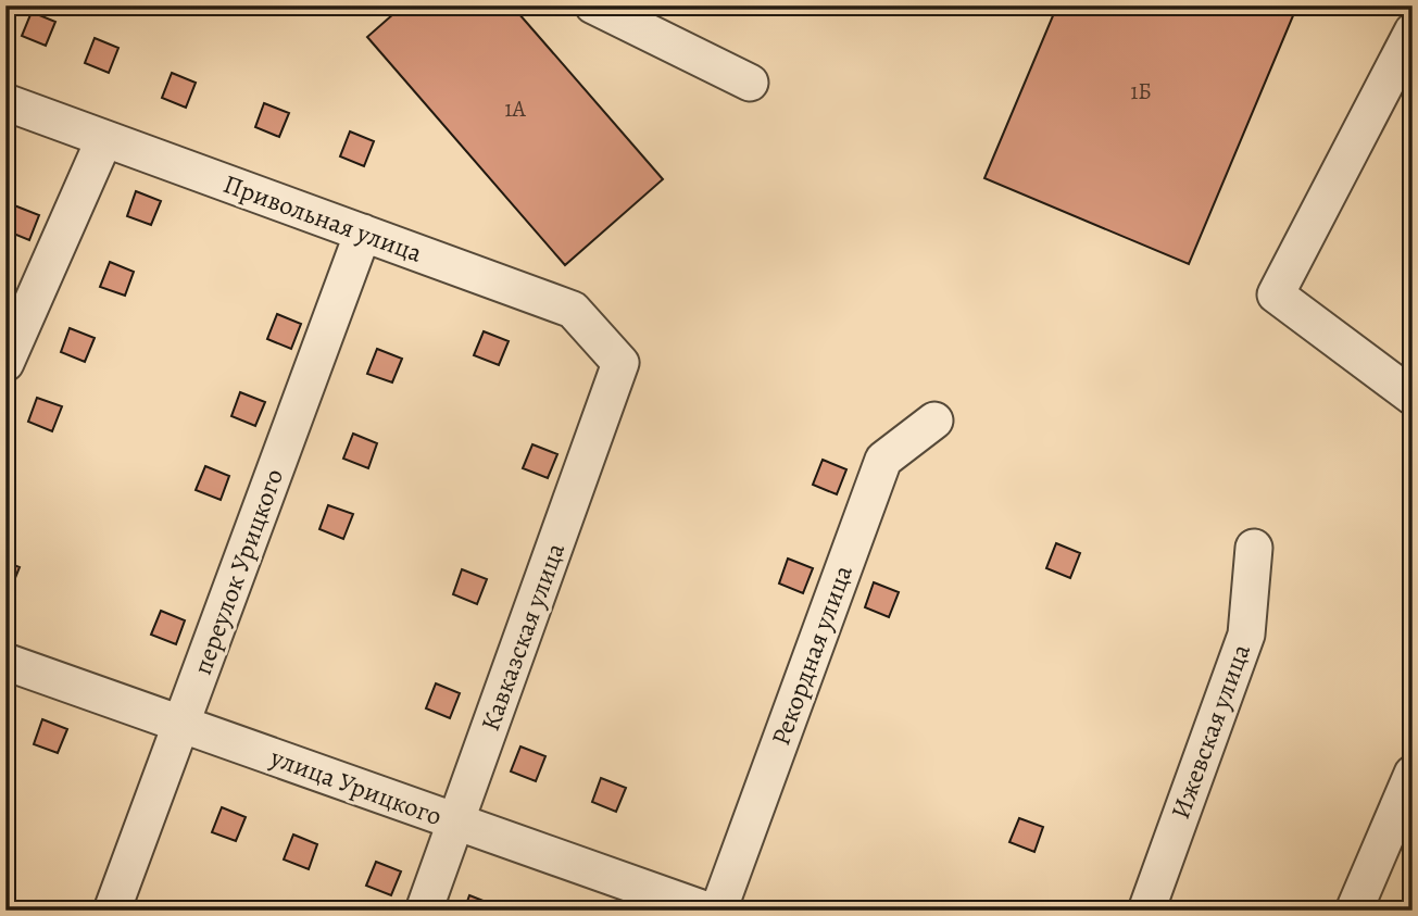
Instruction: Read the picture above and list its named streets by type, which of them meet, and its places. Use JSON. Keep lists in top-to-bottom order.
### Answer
{
  "streets": {
    "street": [
      "Привольная улица",
      "переулок Урицкого",
      "Кавказская улица",
      "Рекордная улица",
      "Ижевская улица",
      "улица Урицкого"
    ]
  },
  "crossings": [
    ["Привольная улица", "переулок Урицкого"],
    ["Привольная улица", "Кавказская улица"],
    ["переулок Урицкого", "улица Урицкого"],
    ["Кавказская улица", "улица Урицкого"]
  ],
  "house_numbers": ["1Б", "1А"]
}
